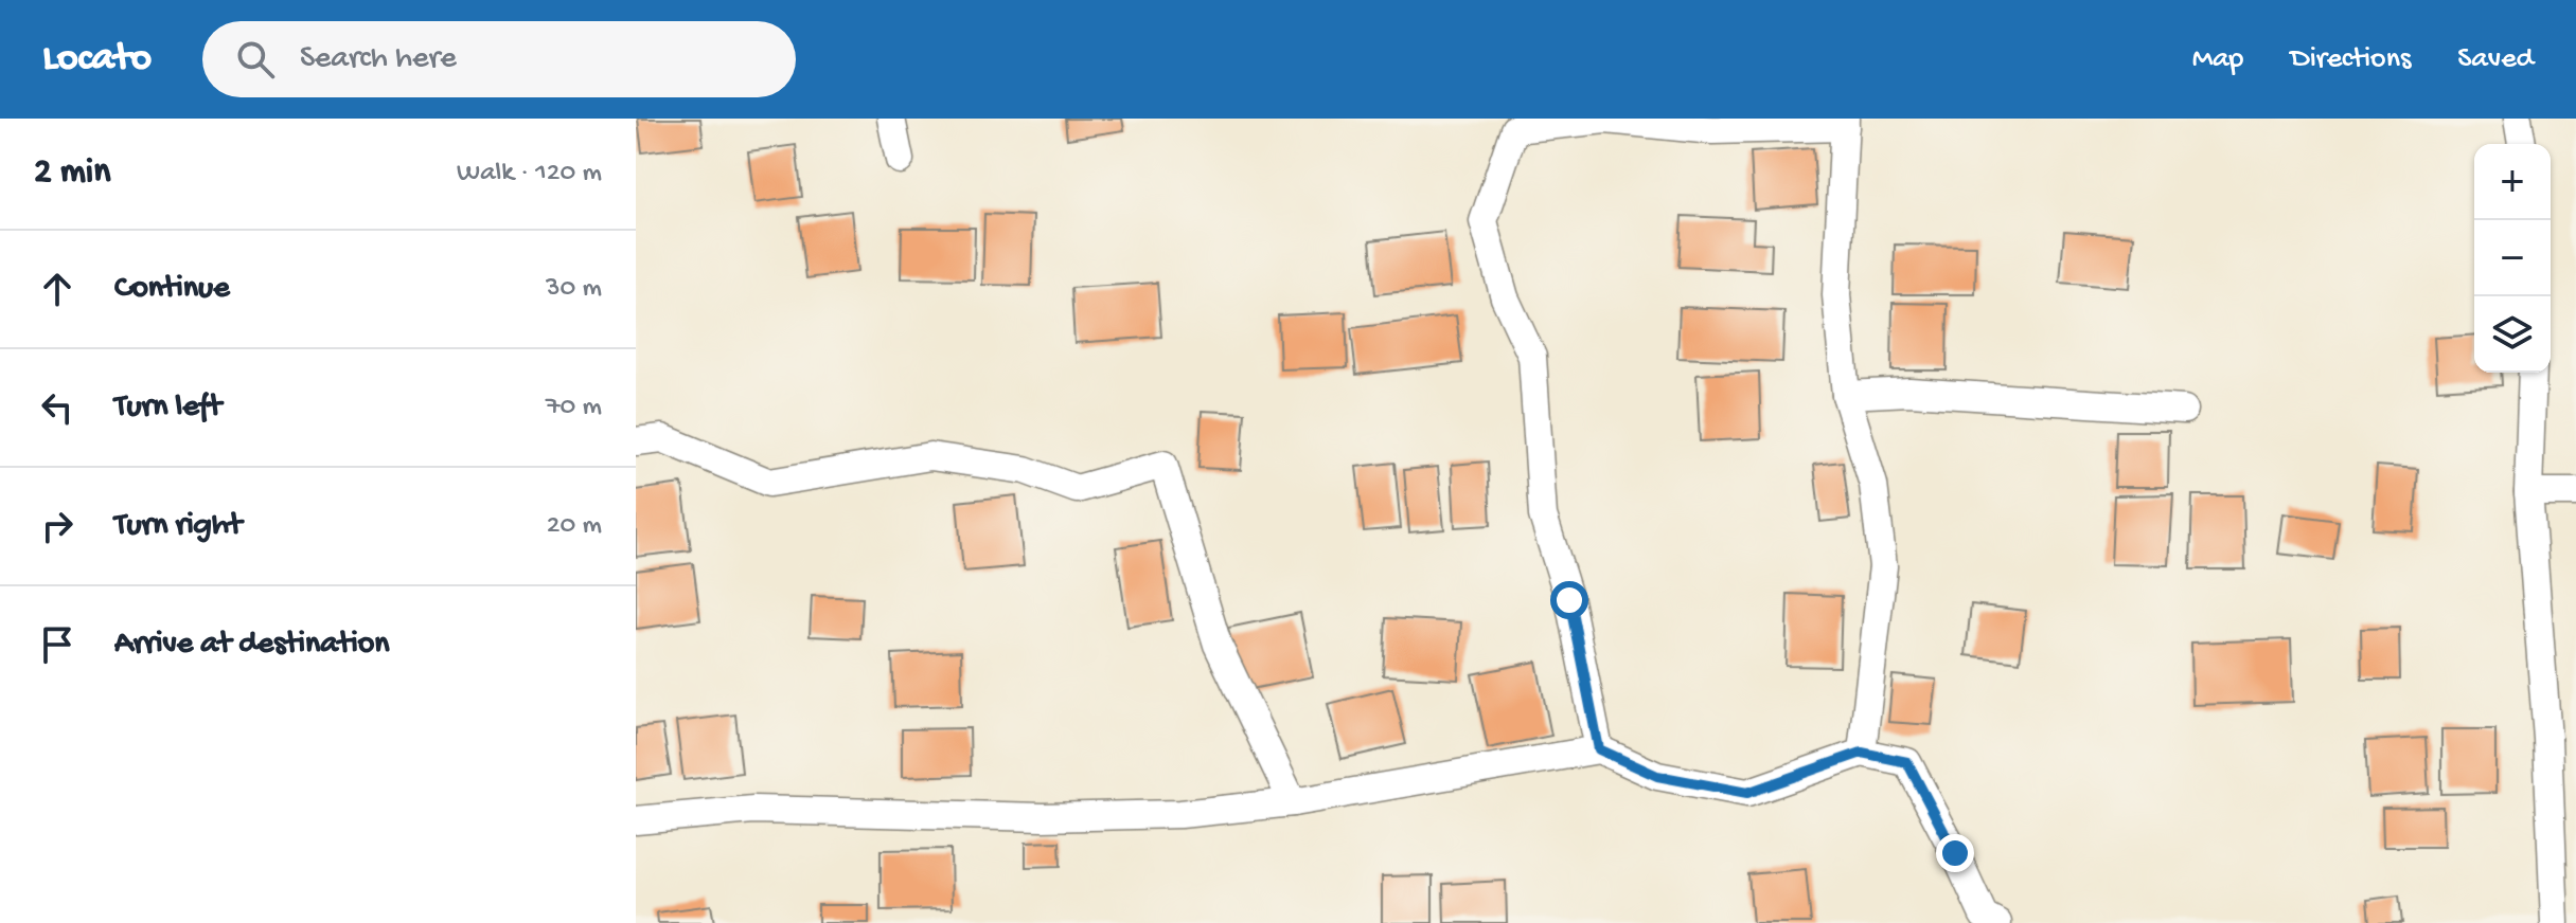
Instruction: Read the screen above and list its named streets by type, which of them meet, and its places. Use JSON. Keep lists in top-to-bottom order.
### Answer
{
  "page": {
    "header": "Locato",
    "search": "Search here",
    "nav": ["Map", "Directions", "Saved"],
    "heading": ["2 min", "Walk · 120 m"],
    "map_buttons": ["+", "−"],
    "list": [
      ["Continue", "30 m"],
      ["Turn left", "70 m"],
      ["Turn right", "20 m"],
      "Arrive at destination"
    ]
  }
}
